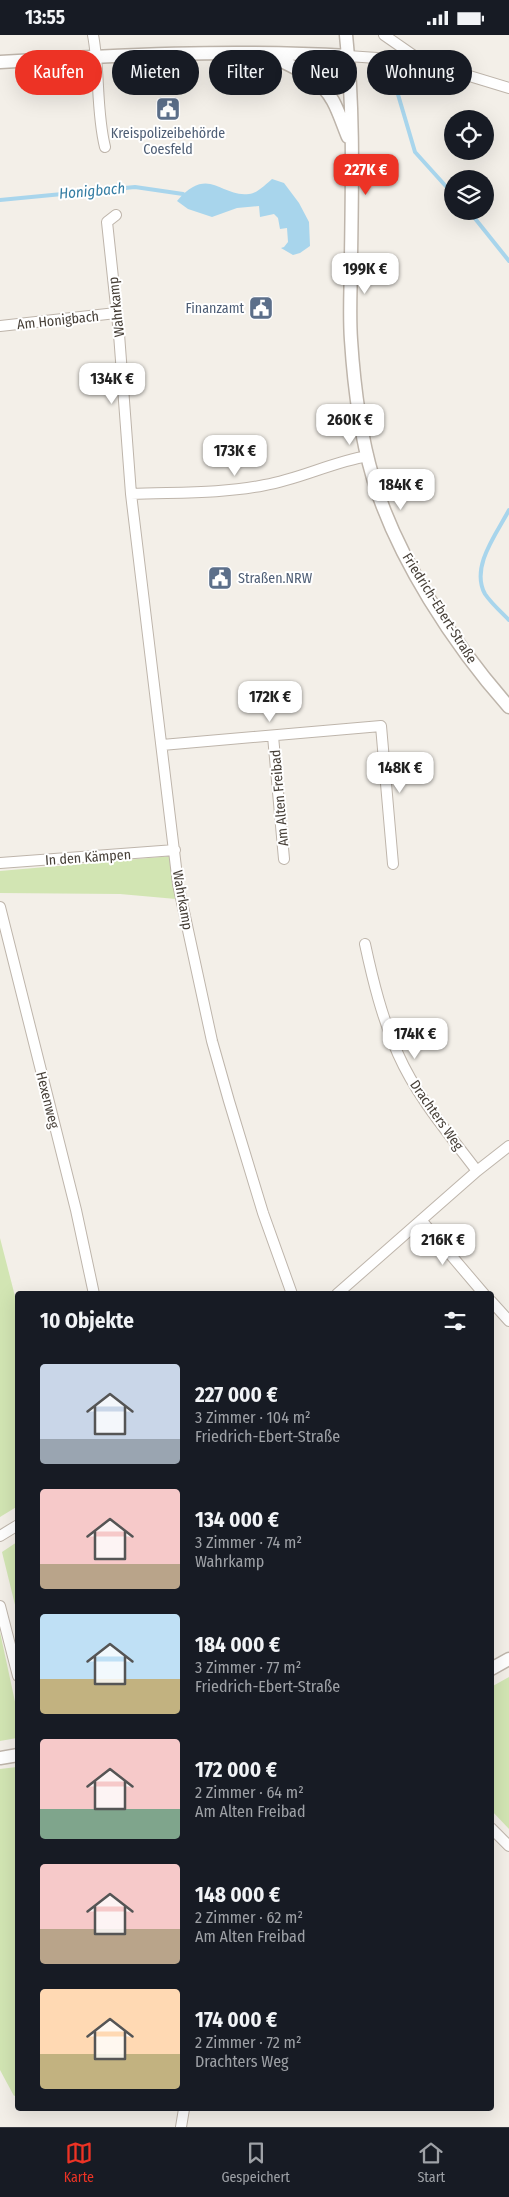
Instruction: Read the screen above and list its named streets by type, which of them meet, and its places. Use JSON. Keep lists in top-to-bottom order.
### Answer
{
  "streets": {
    "street": [
      "Wahrkamp",
      "Am Honigbach",
      "Friedrich-Ebert-Straße",
      "Am Alten Freibad",
      "In den Kämpen",
      "Hexenweg",
      "Drachters Weg"
    ]
  },
  "crossings": [
    ["Wahrkamp", "Am Honigbach"],
    ["Wahrkamp", "Am Alten Freibad"],
    ["Wahrkamp", "In den Kämpen"]
  ],
  "water": ["Honigbach"],
  "places": {
    "public building": ["Kreispolizeibehörde Coesfeld", "Finanzamt", "Straßen.NRW"]
  },
  "page": {
    "status": "13:55",
    "chip": [
      "Kaufen",
      "Mieten",
      "Filter",
      "Neu",
      "Wohnung"
    ],
    "price": [
      "227K €",
      "199K €",
      "134K €",
      "260K €",
      "173K €",
      "184K €",
      "172K €",
      "148K €",
      "174K €",
      "216K €"
    ],
    "heading": "10 Objekte",
    "list": [
      {
        "name": "227 000 €",
        "note": "3 Zimmer · 104 m² · Friedrich-Ebert-Straße"
      },
      {
        "name": "134 000 €",
        "note": "3 Zimmer · 74 m² · Wahrkamp"
      },
      {
        "name": "184 000 €",
        "note": "3 Zimmer · 77 m² · Friedrich-Ebert-Straße"
      },
      {
        "name": "172 000 €",
        "note": "2 Zimmer · 64 m² · Am Alten Freibad"
      },
      {
        "name": "148 000 €",
        "note": "2 Zimmer · 62 m² · Am Alten Freibad"
      },
      {
        "name": "174 000 €",
        "note": "2 Zimmer · 72 m² · Drachters Weg"
      }
    ],
    "tabs": ["Karte", "Gespeichert", "Start"]
  }
}
